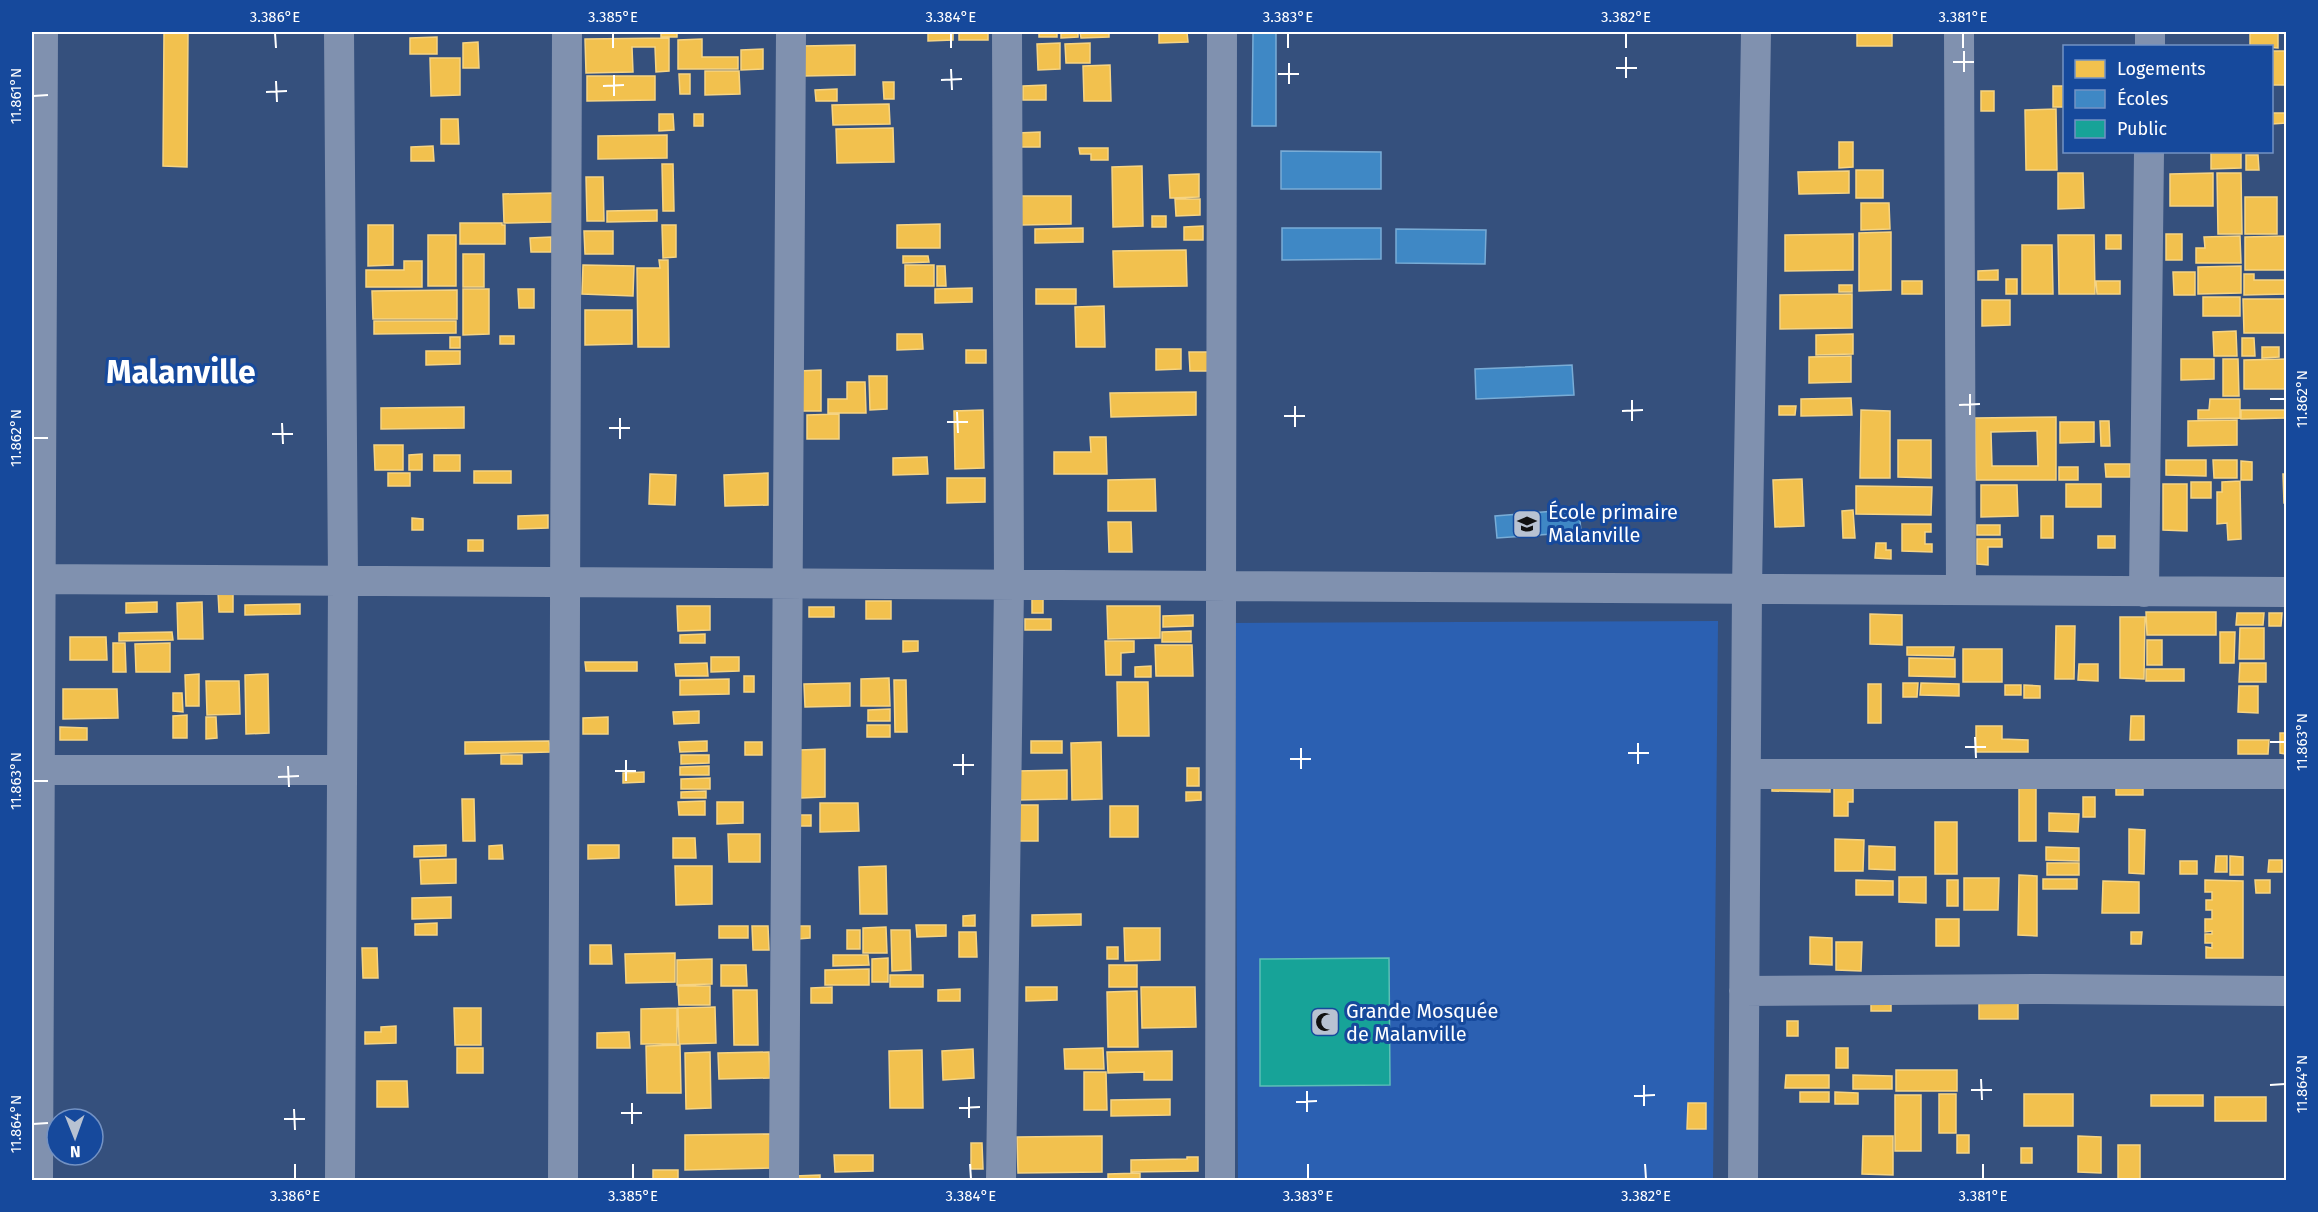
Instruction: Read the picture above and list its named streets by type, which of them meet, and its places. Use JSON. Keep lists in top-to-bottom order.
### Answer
{
  "districts": ["Malanville"],
  "places": {
    "school or university": ["École primaire Malanville"],
    "mosque": ["Grande Mosquée de Malanville"]
  },
  "legend": ["Logements", "Écoles", "Public"],
  "north": "bottom",
  "coordinates": [
    "3.386°E",
    "3.385°E",
    "3.384°E",
    "3.383°E",
    "3.382°E",
    "3.381°E",
    "11.861°N",
    "11.862°N",
    "11.863°N",
    "11.864°N"
  ]
}
